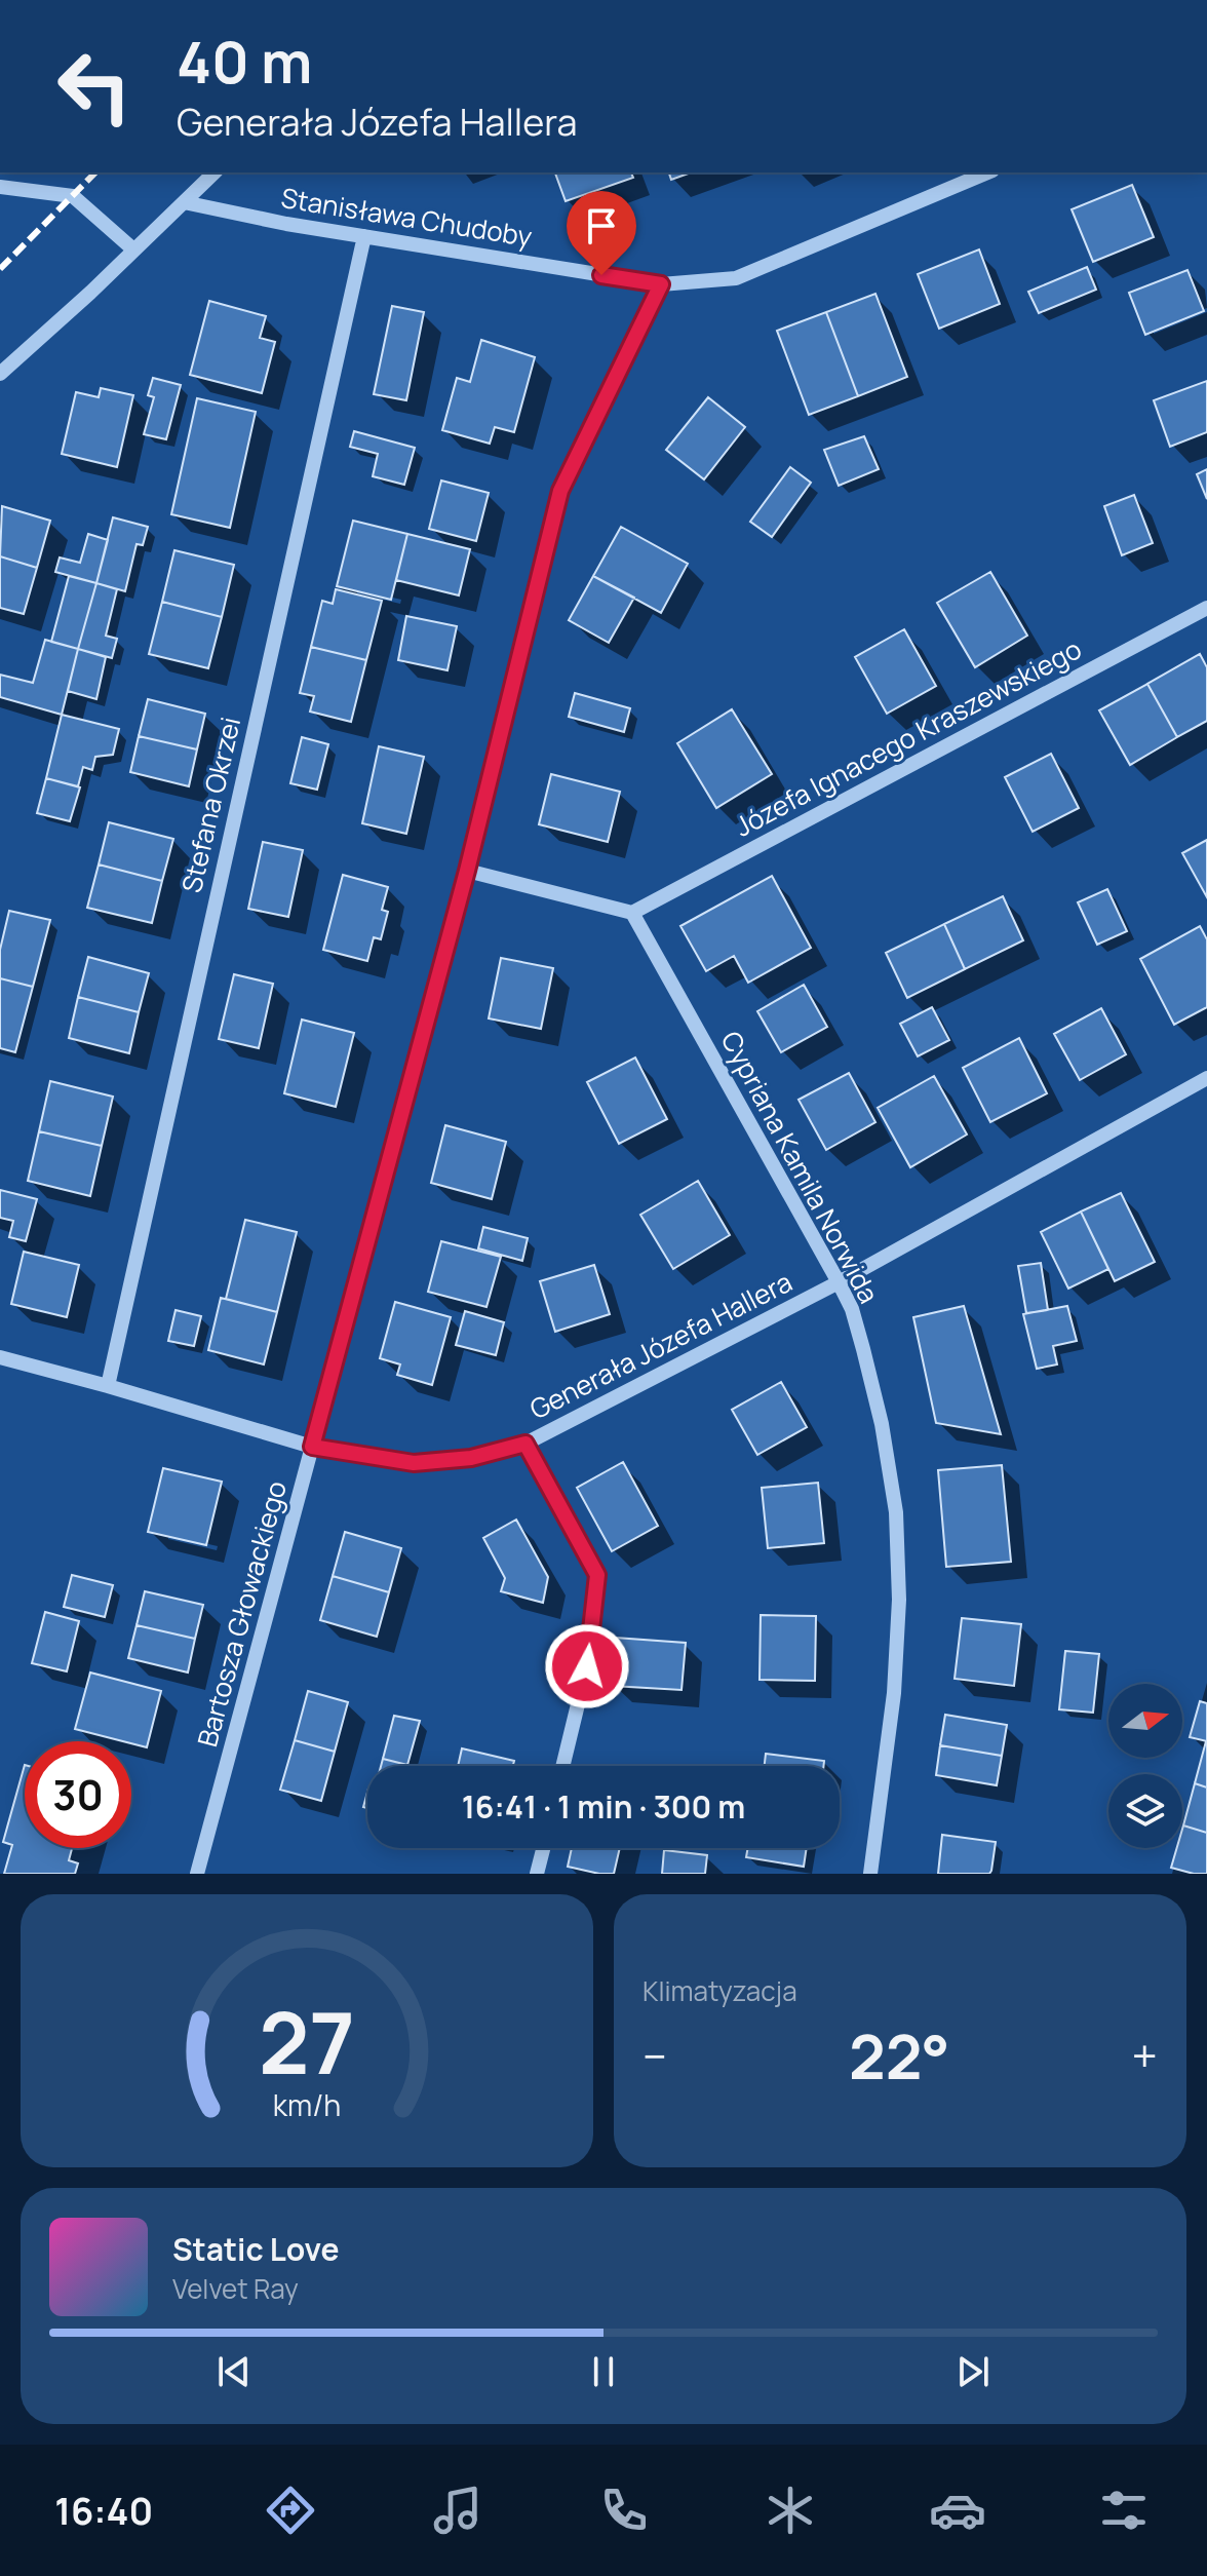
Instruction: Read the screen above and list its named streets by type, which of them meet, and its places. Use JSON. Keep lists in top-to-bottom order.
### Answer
{
  "streets": {
    "street": [
      "Stanisława Chudoby",
      "Józefa Ignacego Kraszewskiego",
      "Stefana Okrzei",
      "Cypriana Kamila Norwida",
      "Generała Józefa Hallera",
      "Bartosza Głowackiego"
    ]
  },
  "crossings": [
    ["Stanisława Chudoby", "Stefana Okrzei"],
    ["Stanisława Chudoby", "Bartosza Głowackiego"],
    ["Józefa Ignacego Kraszewskiego", "Cypriana Kamila Norwida"],
    ["Stefana Okrzei", "Generała Józefa Hallera"],
    ["Cypriana Kamila Norwida", "Generała Józefa Hallera"],
    ["Generała Józefa Hallera", "Bartosza Głowackiego"]
  ],
  "north": "right",
  "page": {
    "turn": ["40 m", "Generała Józefa Hallera"],
    "limit": "30",
    "trip": "16:41 · 1 min · 300 m",
    "tile": "Klimatyzacja",
    "heat": ["−", "22°", "+"],
    "song": ["Static Love", "Velvet Ray"],
    "tabs": "16:40",
    "gauge": ["27", "km/h"]
  }
}
